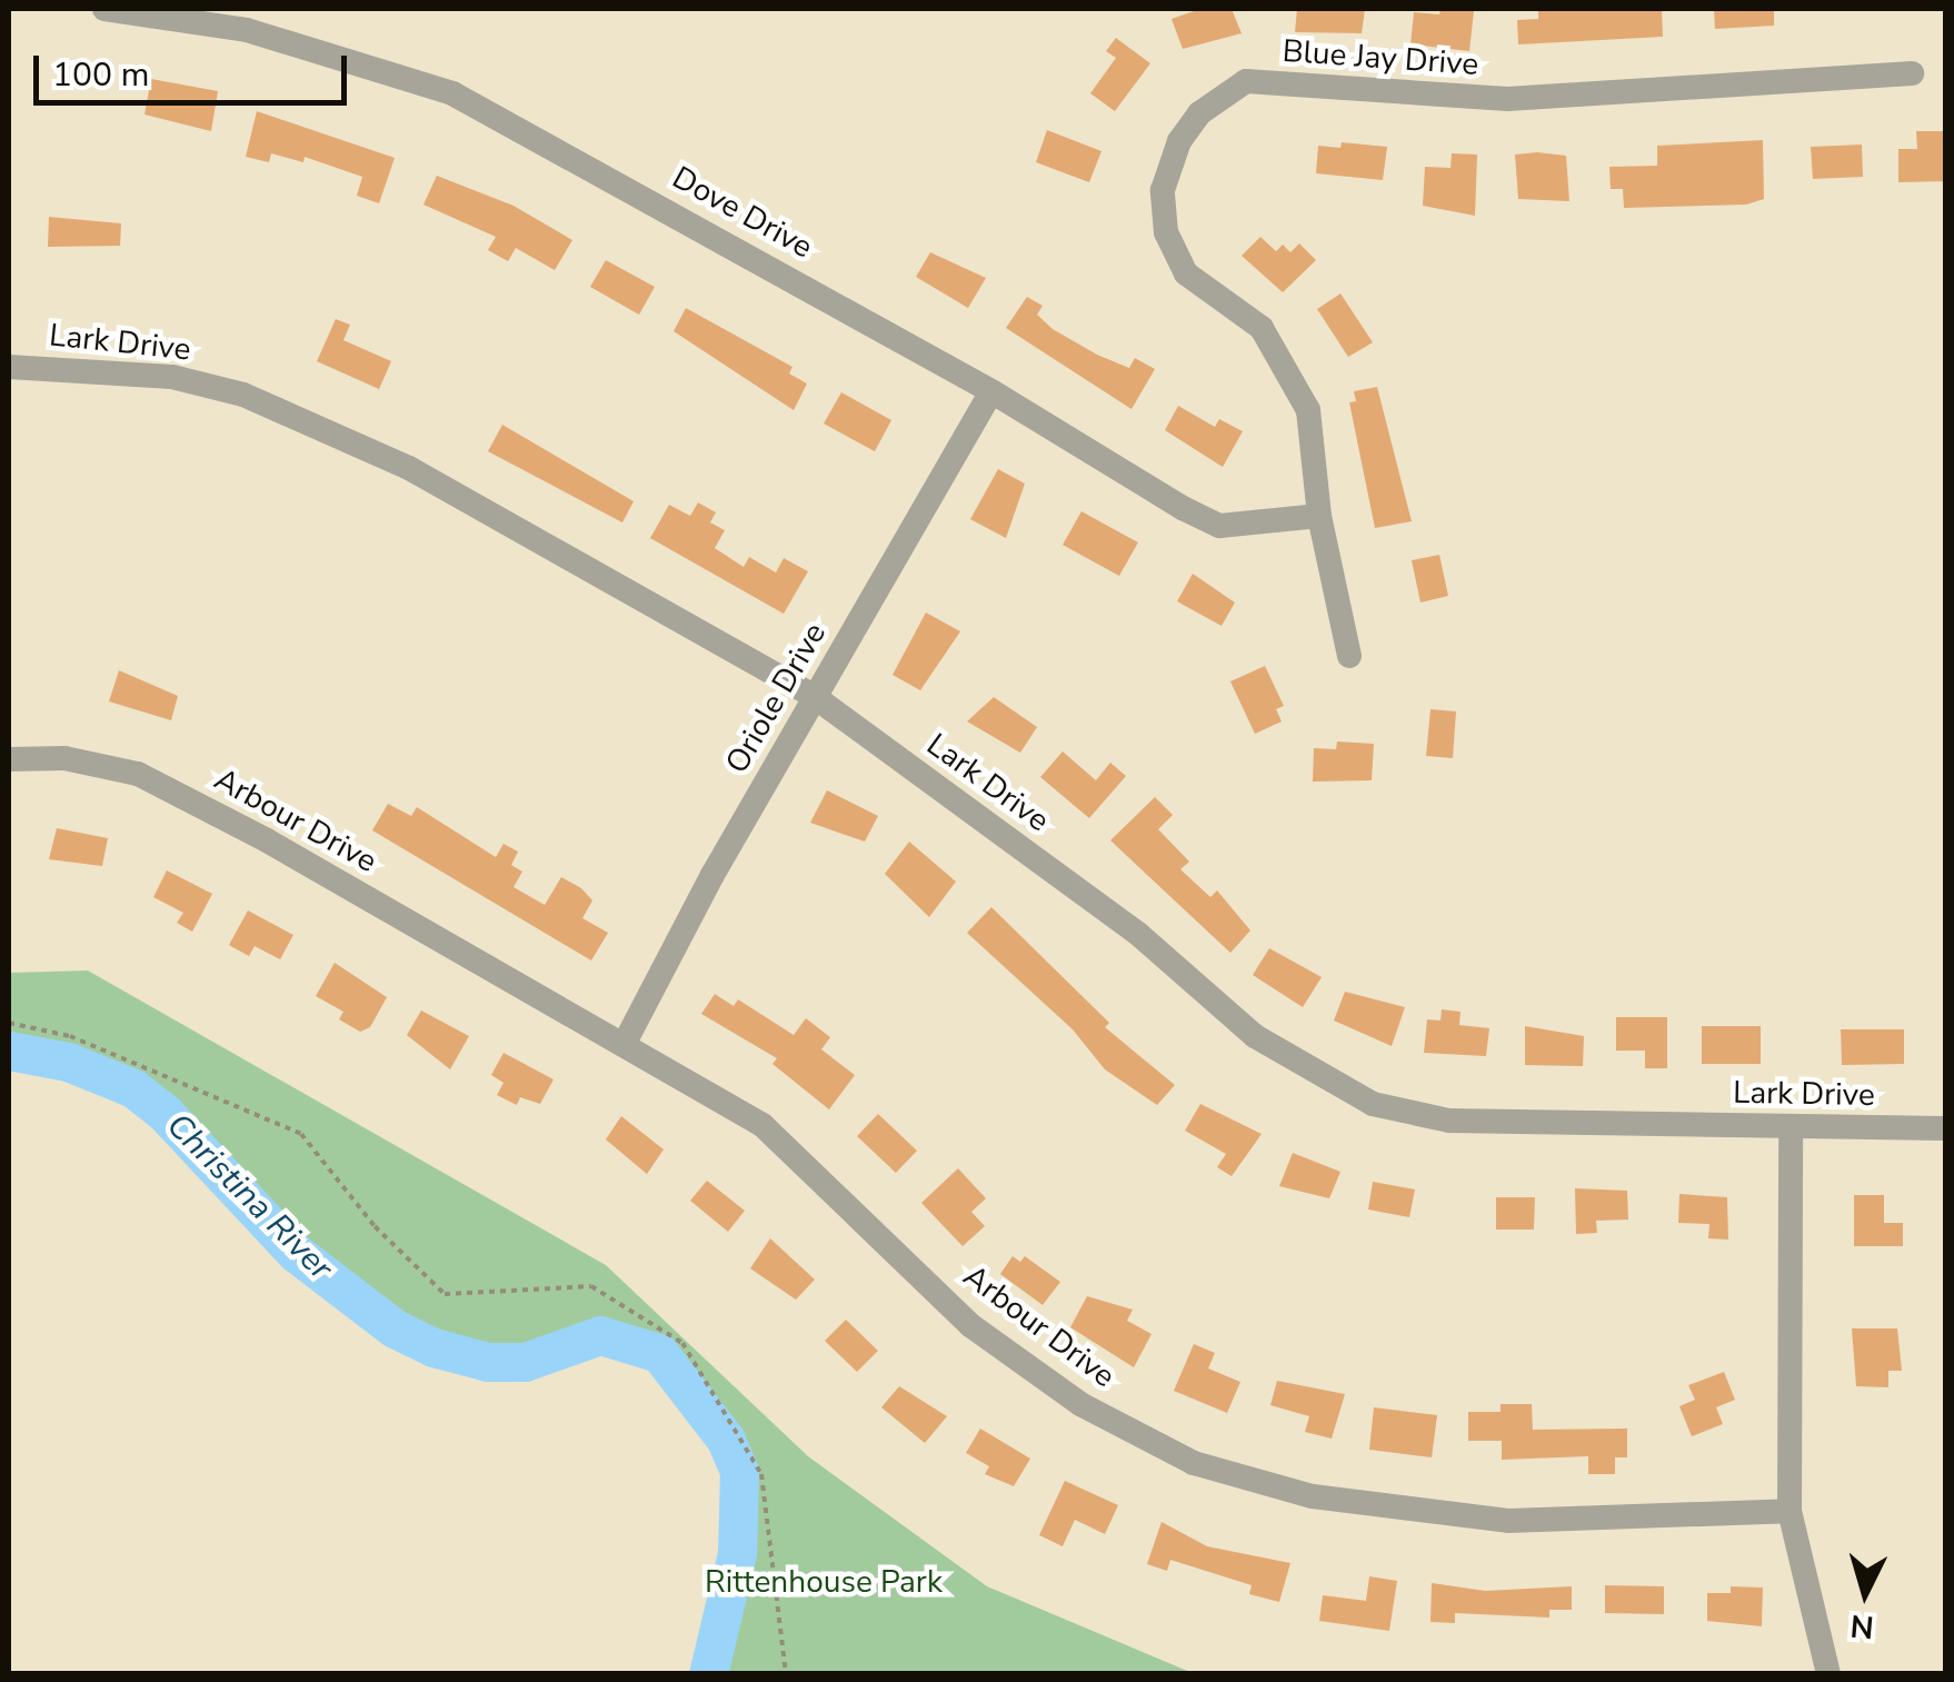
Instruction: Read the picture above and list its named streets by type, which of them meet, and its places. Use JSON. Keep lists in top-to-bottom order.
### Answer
{
  "streets": {
    "street": [
      "Blue Jay Drive",
      "Dove Drive",
      "Lark Drive",
      "Oriole Drive",
      "Arbour Drive"
    ]
  },
  "crossings": [
    ["Blue Jay Drive", "Dove Drive"],
    ["Dove Drive", "Oriole Drive"],
    ["Lark Drive", "Oriole Drive"],
    ["Oriole Drive", "Arbour Drive"]
  ],
  "water": ["Christina River"],
  "parks": ["Rittenhouse Park"],
  "scale_bar": "100 m",
  "north": "bottom"
}
